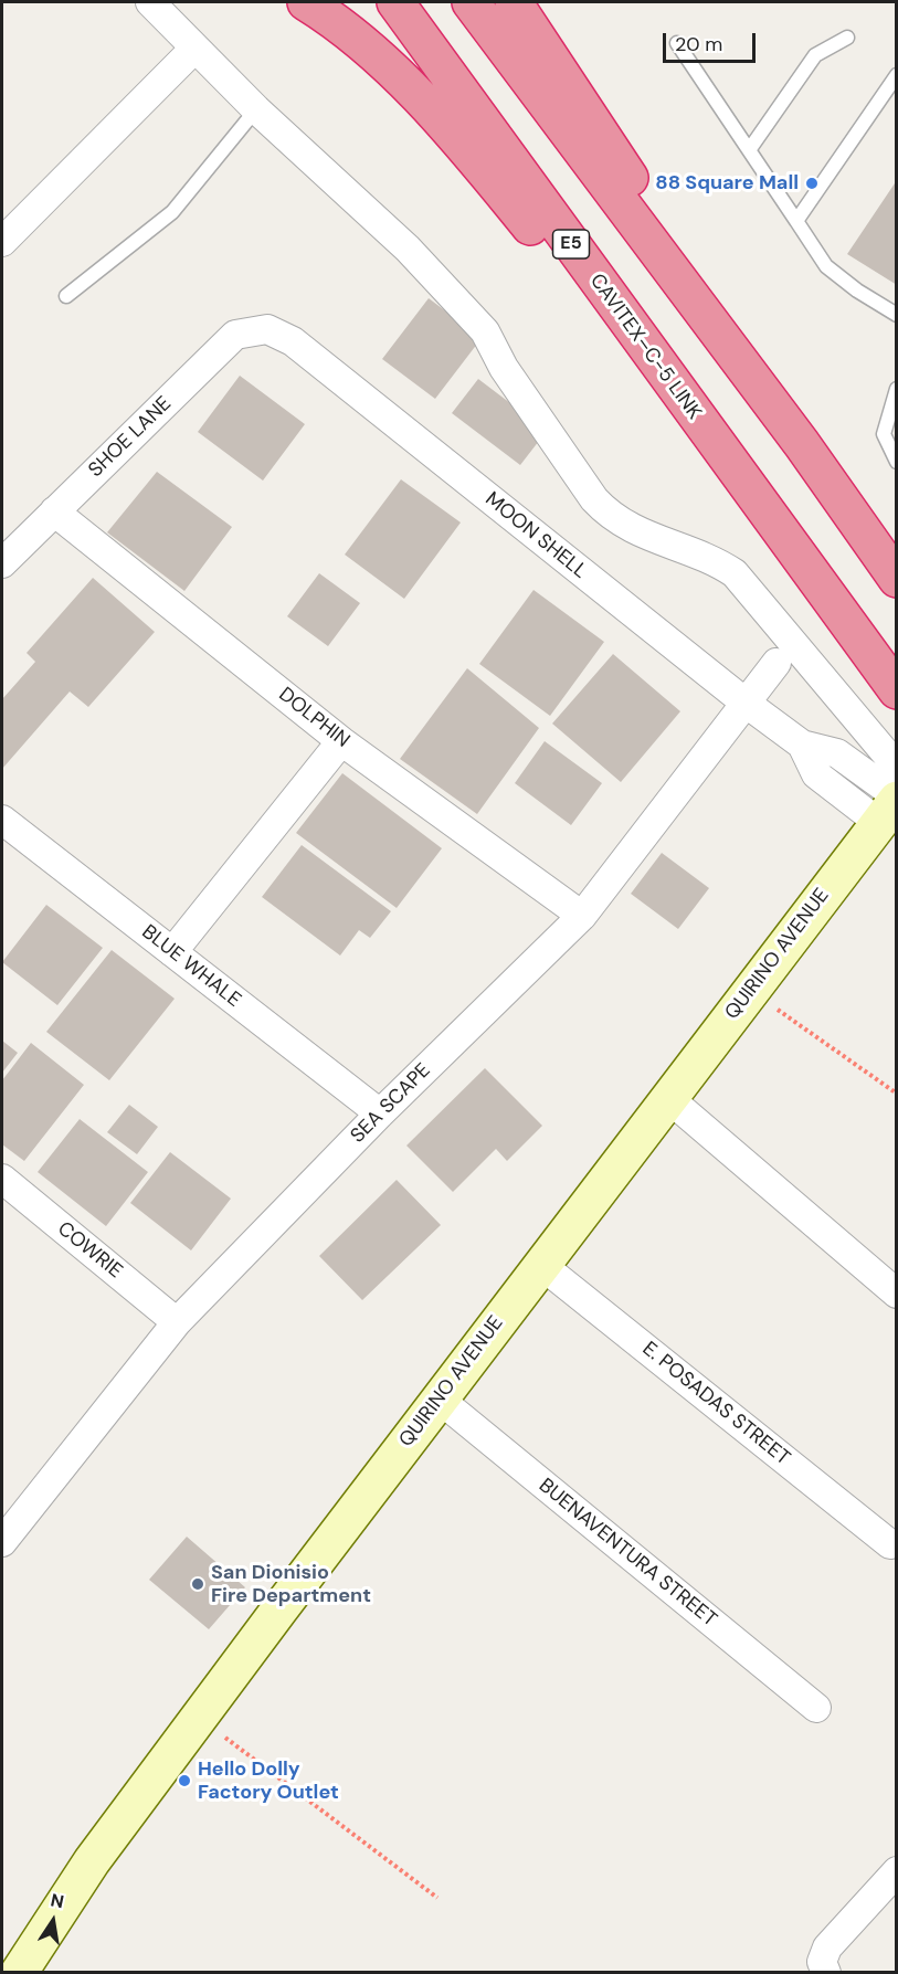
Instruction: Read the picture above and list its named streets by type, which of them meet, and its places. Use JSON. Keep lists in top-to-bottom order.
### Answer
{
  "streets": {
    "highway": ["E5", "CAVITEX–C-5 LINK"],
    "main road": ["QUIRINO AVENUE"],
    "street": [
      "SHOE LANE",
      "MOON SHELL",
      "DOLPHIN",
      "BLUE WHALE",
      "SEA SCAPE",
      "COWRIE",
      "E. POSADAS STREET",
      "BUENAVENTURA STREET"
    ]
  },
  "crossings": [
    ["SHOE LANE", "MOON SHELL"],
    ["SHOE LANE", "DOLPHIN"],
    ["MOON SHELL", "QUIRINO AVENUE"],
    ["MOON SHELL", "SEA SCAPE"],
    ["DOLPHIN", "SEA SCAPE"],
    ["QUIRINO AVENUE", "E. POSADAS STREET"],
    ["QUIRINO AVENUE", "BUENAVENTURA STREET"],
    ["BLUE WHALE", "SEA SCAPE"],
    ["SEA SCAPE", "COWRIE"]
  ],
  "places": ["88 Square Mall", "San Dionisio Fire Department", "Hello Dolly Factory Outlet"],
  "scale_bar": "20 m",
  "north": "top"
}
